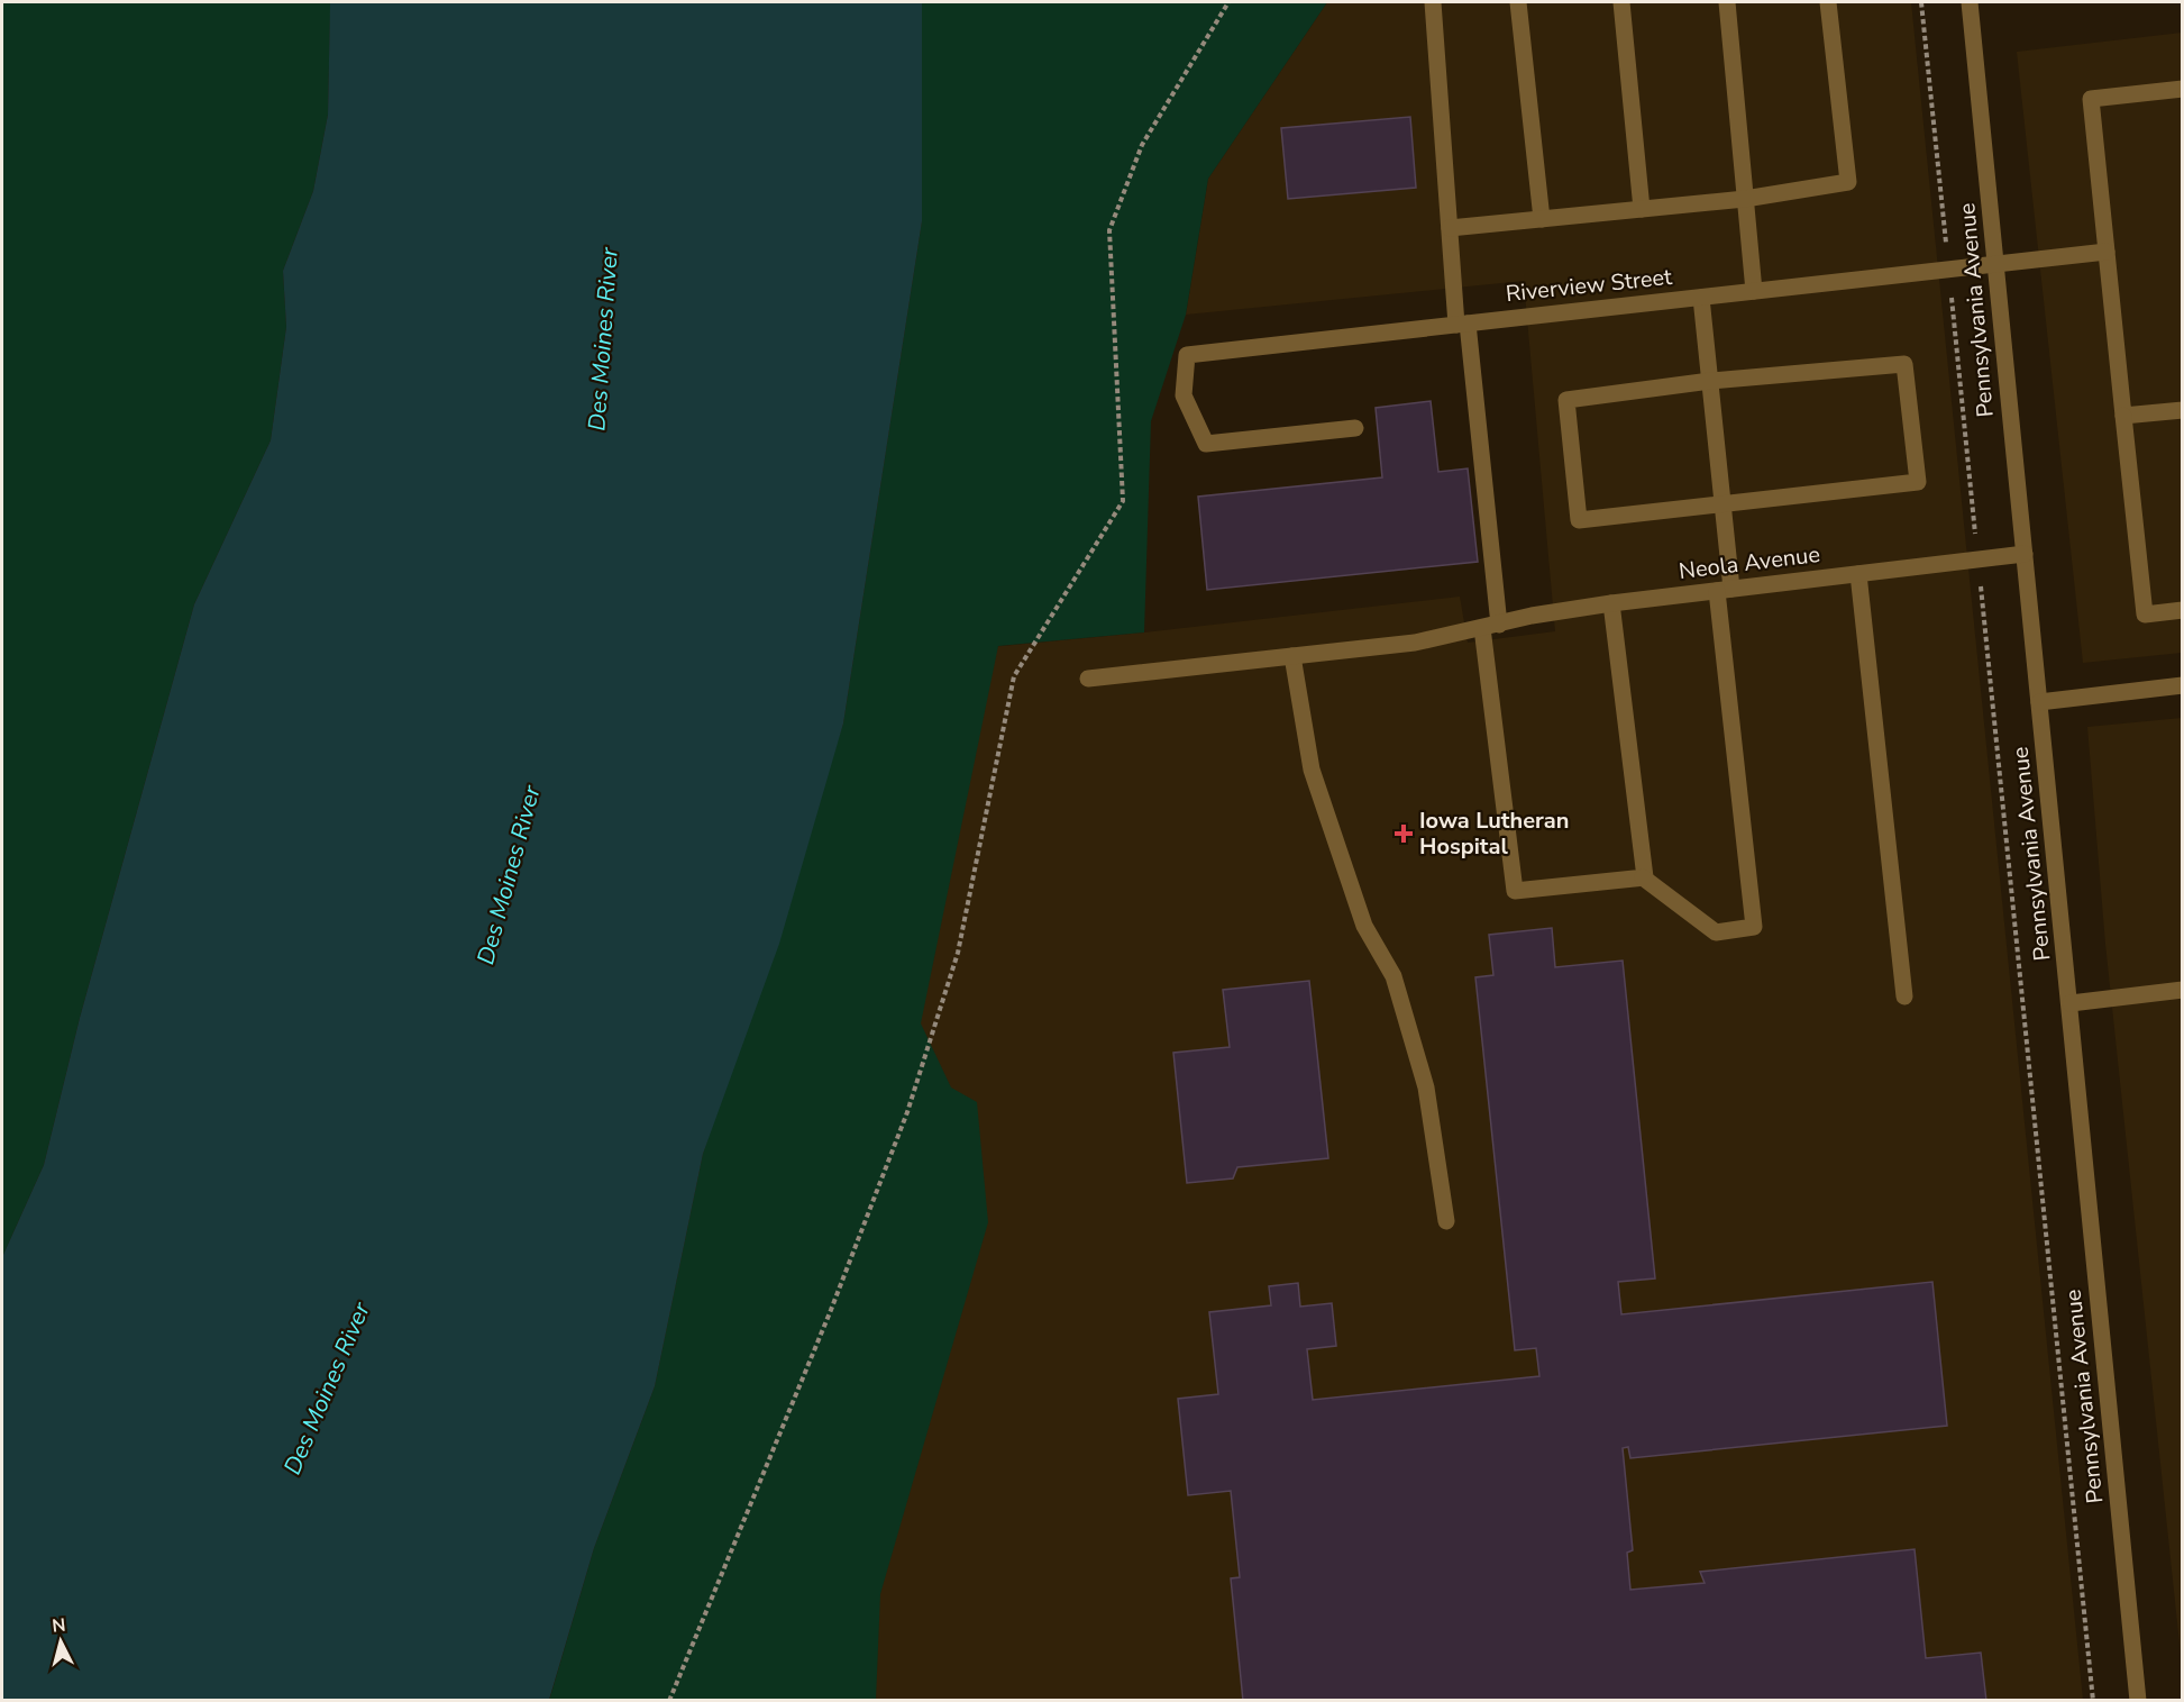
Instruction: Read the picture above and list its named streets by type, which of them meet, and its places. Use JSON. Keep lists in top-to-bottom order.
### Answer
{
  "streets": {
    "street": ["Riverview Street", "Pennsylvania Avenue", "Neola Avenue"]
  },
  "crossings": [
    ["Riverview Street", "Pennsylvania Avenue"],
    ["Pennsylvania Avenue", "Neola Avenue"]
  ],
  "water": ["Des Moines River"],
  "places": {
    "health": ["Iowa Lutheran Hospital"]
  },
  "north": "top"
}
